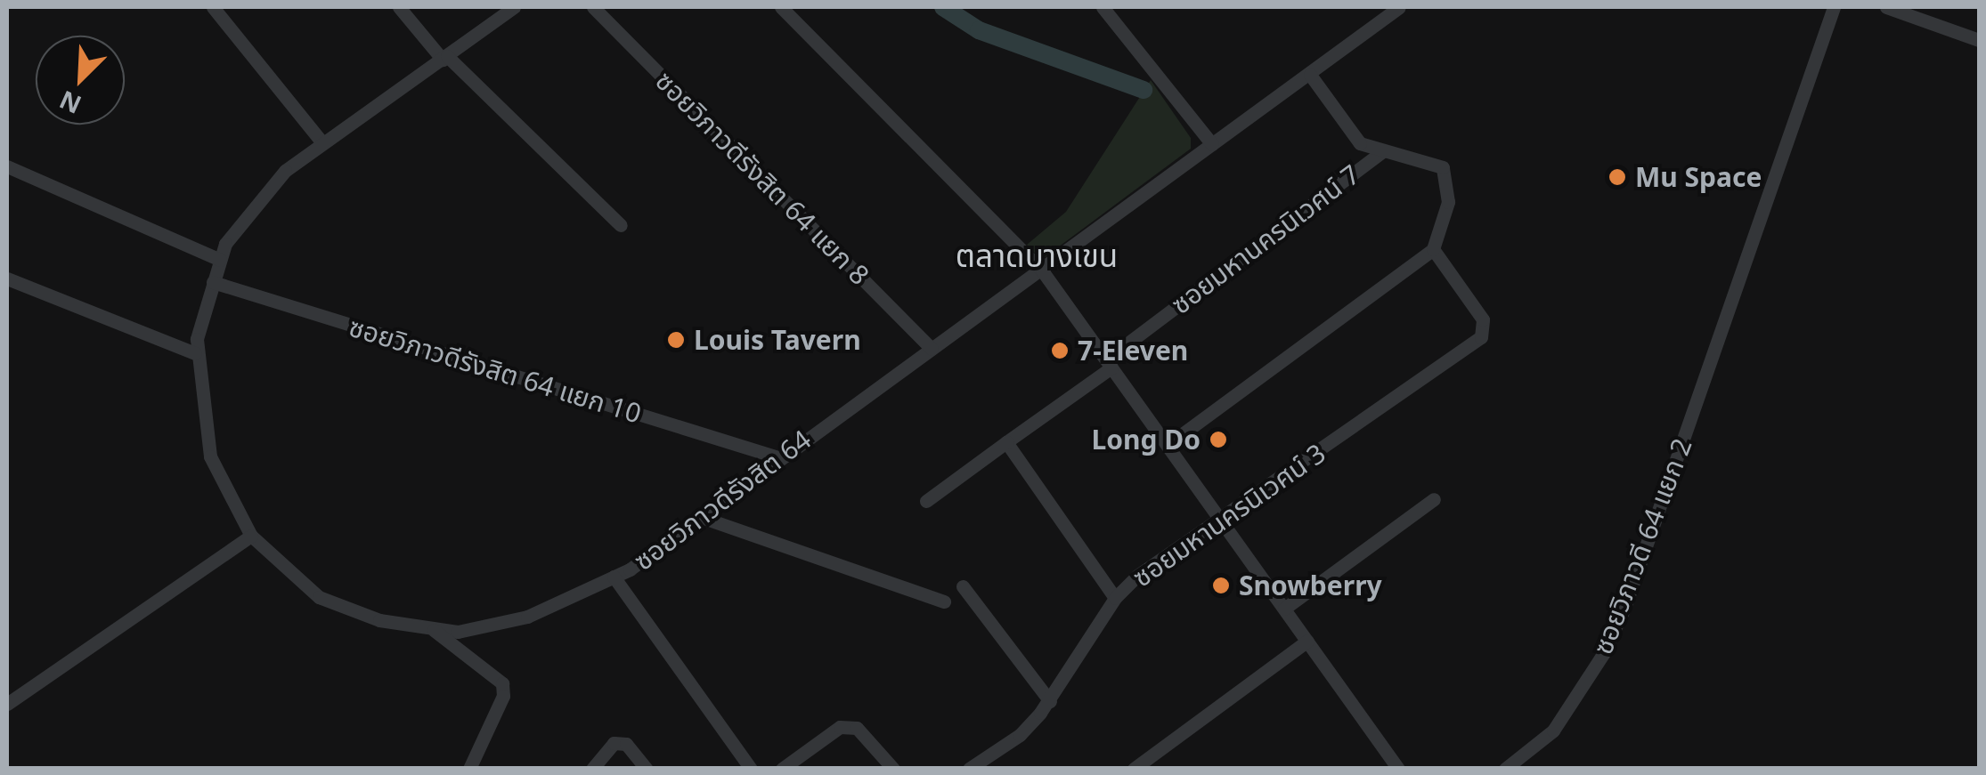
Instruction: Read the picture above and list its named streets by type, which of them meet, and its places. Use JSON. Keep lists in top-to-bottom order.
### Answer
{
  "streets": {
    "street": [
      "ซอยวิภาวดีรังสิต 64 แยก 8",
      "ซอยมหานครนิเวศน์ 7",
      "ซอยวิภาวดีรังสิต 64 แยก 10",
      "ซอยวิภาวดีรังสิต 64",
      "ซอยมหานครนิเวศน์ 3",
      "ซอยวิภาวดี 64 แยก 2"
    ]
  },
  "crossings": [
    ["ซอยวิภาวดีรังสิต 64 แยก 8", "ซอยวิภาวดีรังสิต 64"],
    ["ซอยวิภาวดีรังสิต 64 แยก 10", "ซอยวิภาวดีรังสิต 64"]
  ],
  "districts": ["ตลาดบางเขน"],
  "places": [
    "Mu Space",
    "Louis Tavern",
    "7-Eleven",
    "Long Do",
    "Snowberry"
  ],
  "north": "bottom left"
}
